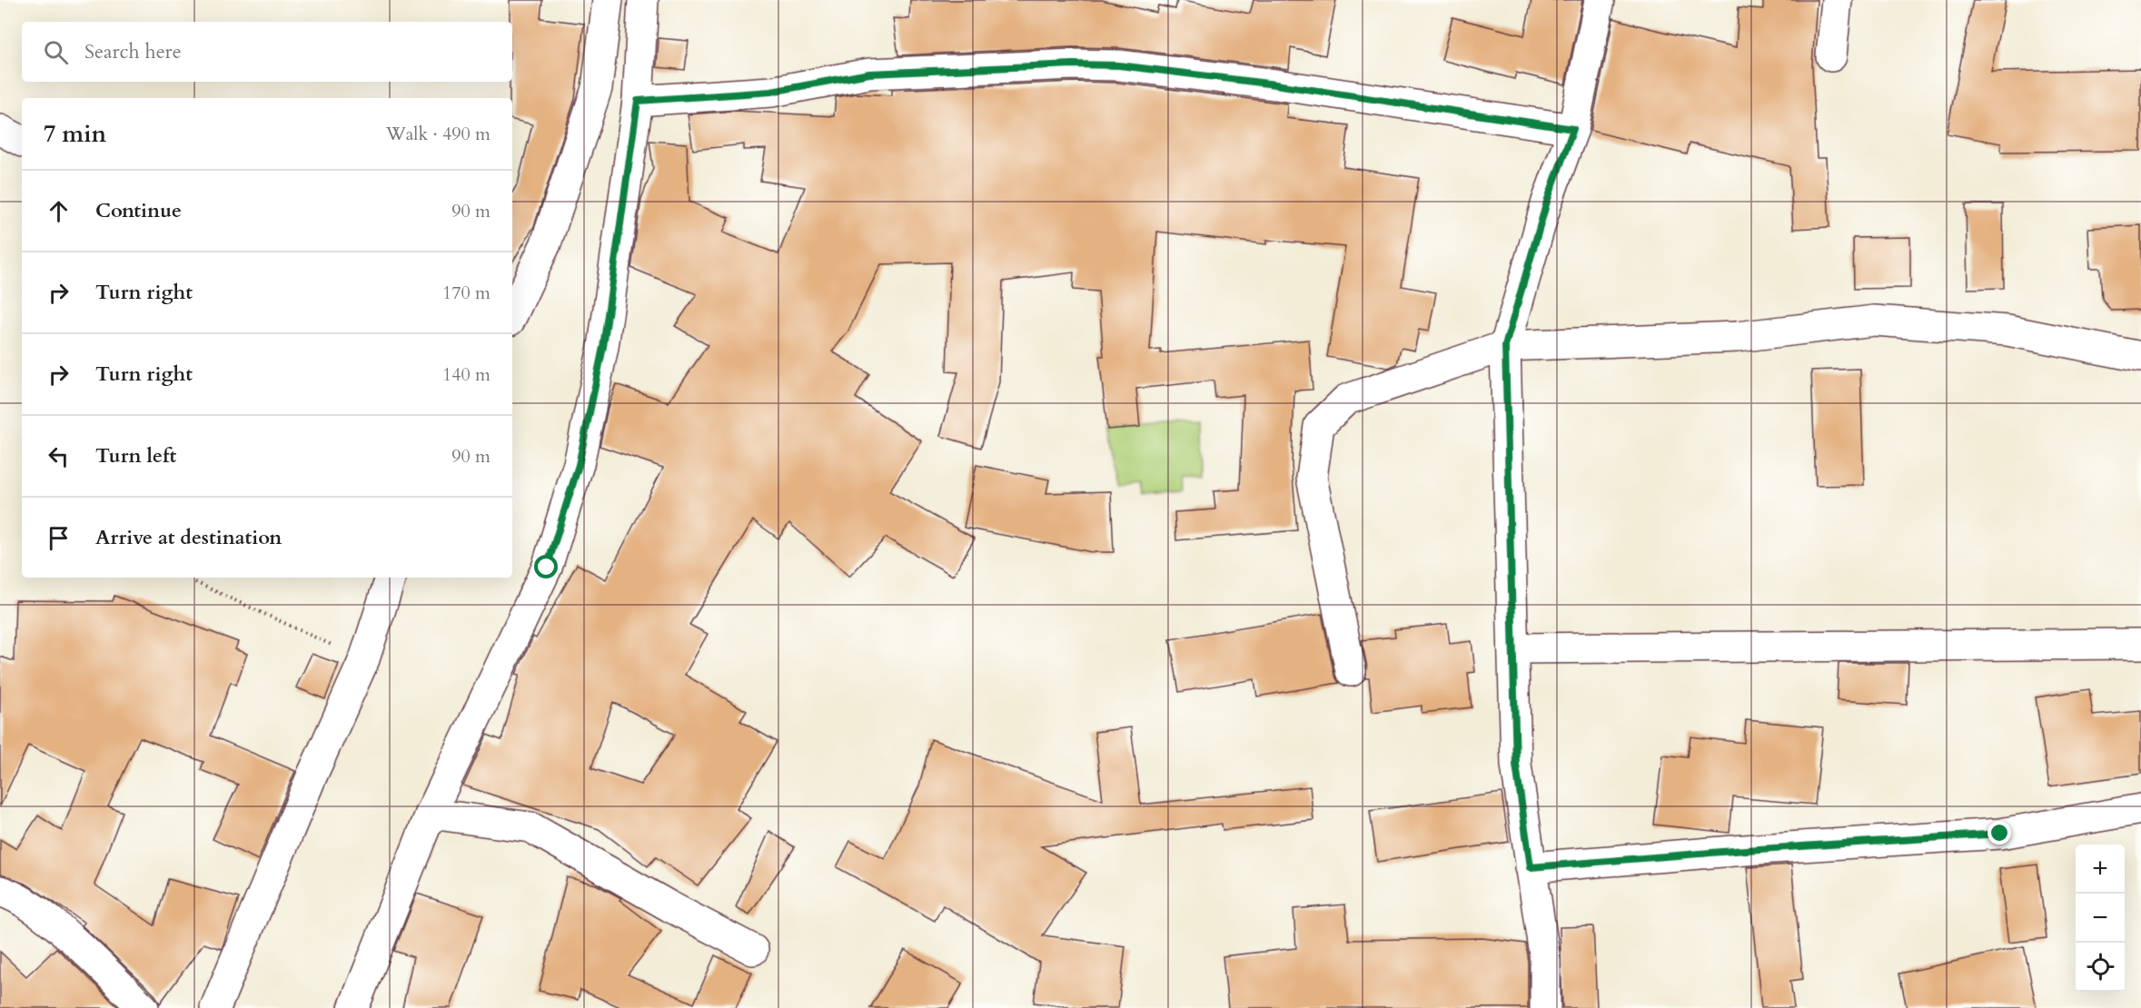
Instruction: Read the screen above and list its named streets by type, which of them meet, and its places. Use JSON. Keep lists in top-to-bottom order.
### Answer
{
  "page": {
    "search": "Search here",
    "heading": ["7 min", "Walk · 490 m"],
    "list": [
      ["Continue", "90 m"],
      ["Turn right", "170 m"],
      ["Turn right", "140 m"],
      ["Turn left", "90 m"],
      "Arrive at destination"
    ],
    "map_buttons": ["+", "−"]
  }
}
